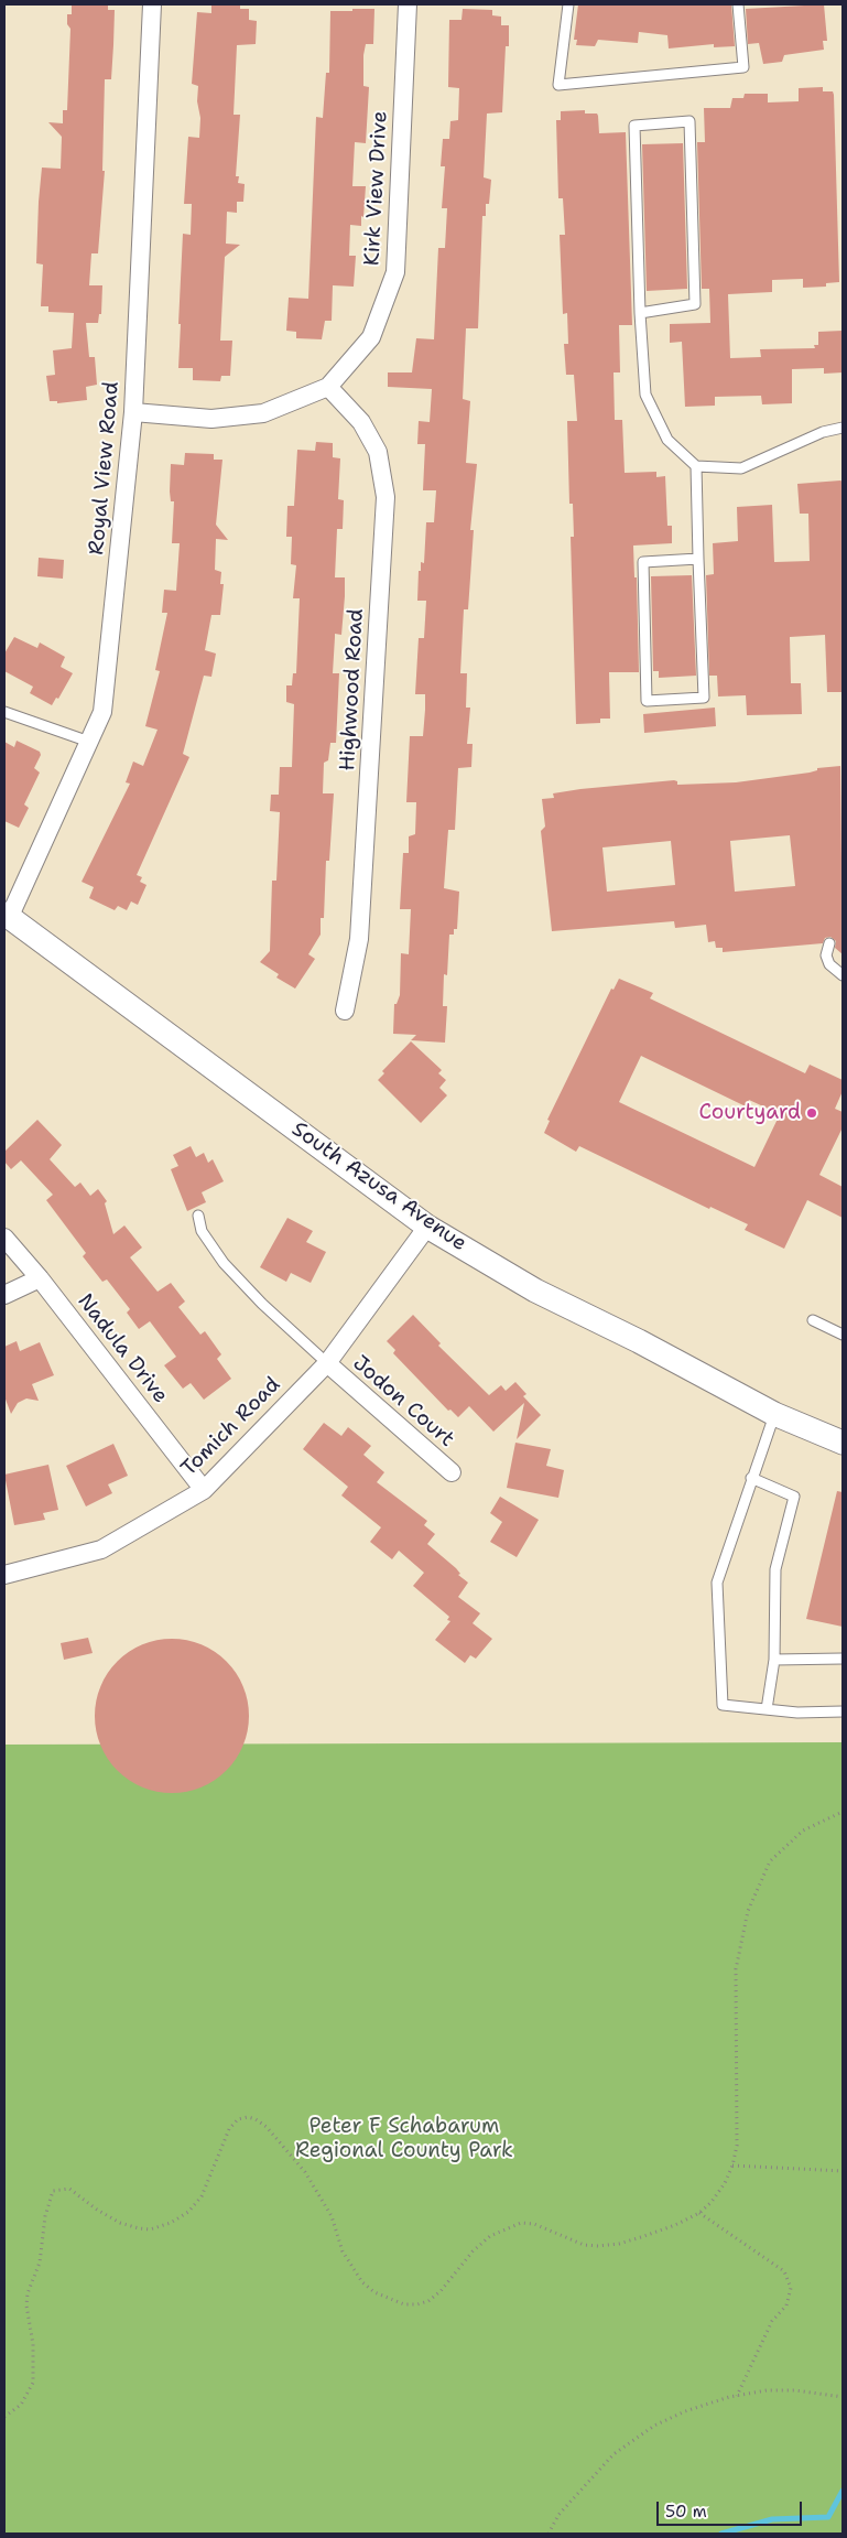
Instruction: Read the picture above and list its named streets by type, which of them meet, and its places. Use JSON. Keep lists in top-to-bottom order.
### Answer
{
  "streets": {
    "street": [
      "Kirk View Drive",
      "Royal View Road",
      "Highwood Road",
      "South Azusa Avenue",
      "Nadula Drive",
      "Jodon Court",
      "Tomich Road"
    ]
  },
  "crossings": [
    ["Kirk View Drive", "Royal View Road"],
    ["Kirk View Drive", "Highwood Road"],
    ["Royal View Road", "South Azusa Avenue"],
    ["South Azusa Avenue", "Tomich Road"],
    ["Nadula Drive", "Tomich Road"],
    ["Jodon Court", "Tomich Road"]
  ],
  "parks": ["Peter F Schabarum Regional County Park"],
  "places": ["Courtyard"],
  "scale_bar": "50 m"
}
